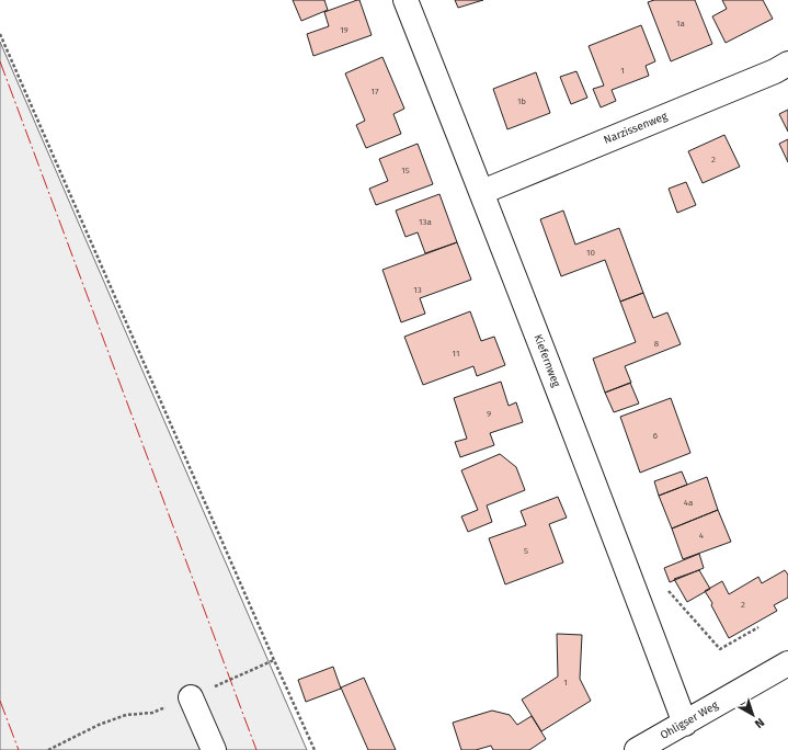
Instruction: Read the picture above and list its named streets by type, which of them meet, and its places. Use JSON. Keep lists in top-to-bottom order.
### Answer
{
  "streets": {
    "street": ["Narzissenweg", "Kiefernweg", "Ohligser Weg"]
  },
  "crossings": [
    ["Narzissenweg", "Kiefernweg"],
    ["Kiefernweg", "Ohligser Weg"]
  ],
  "house_numbers": [
    "1a",
    "19",
    "1",
    "17",
    "1b",
    "2",
    "15",
    "13a",
    "10",
    "13",
    "8",
    "11",
    "9",
    "6",
    "4a",
    "4",
    "5",
    "2",
    "1"
  ],
  "north": "bottom right"
}
